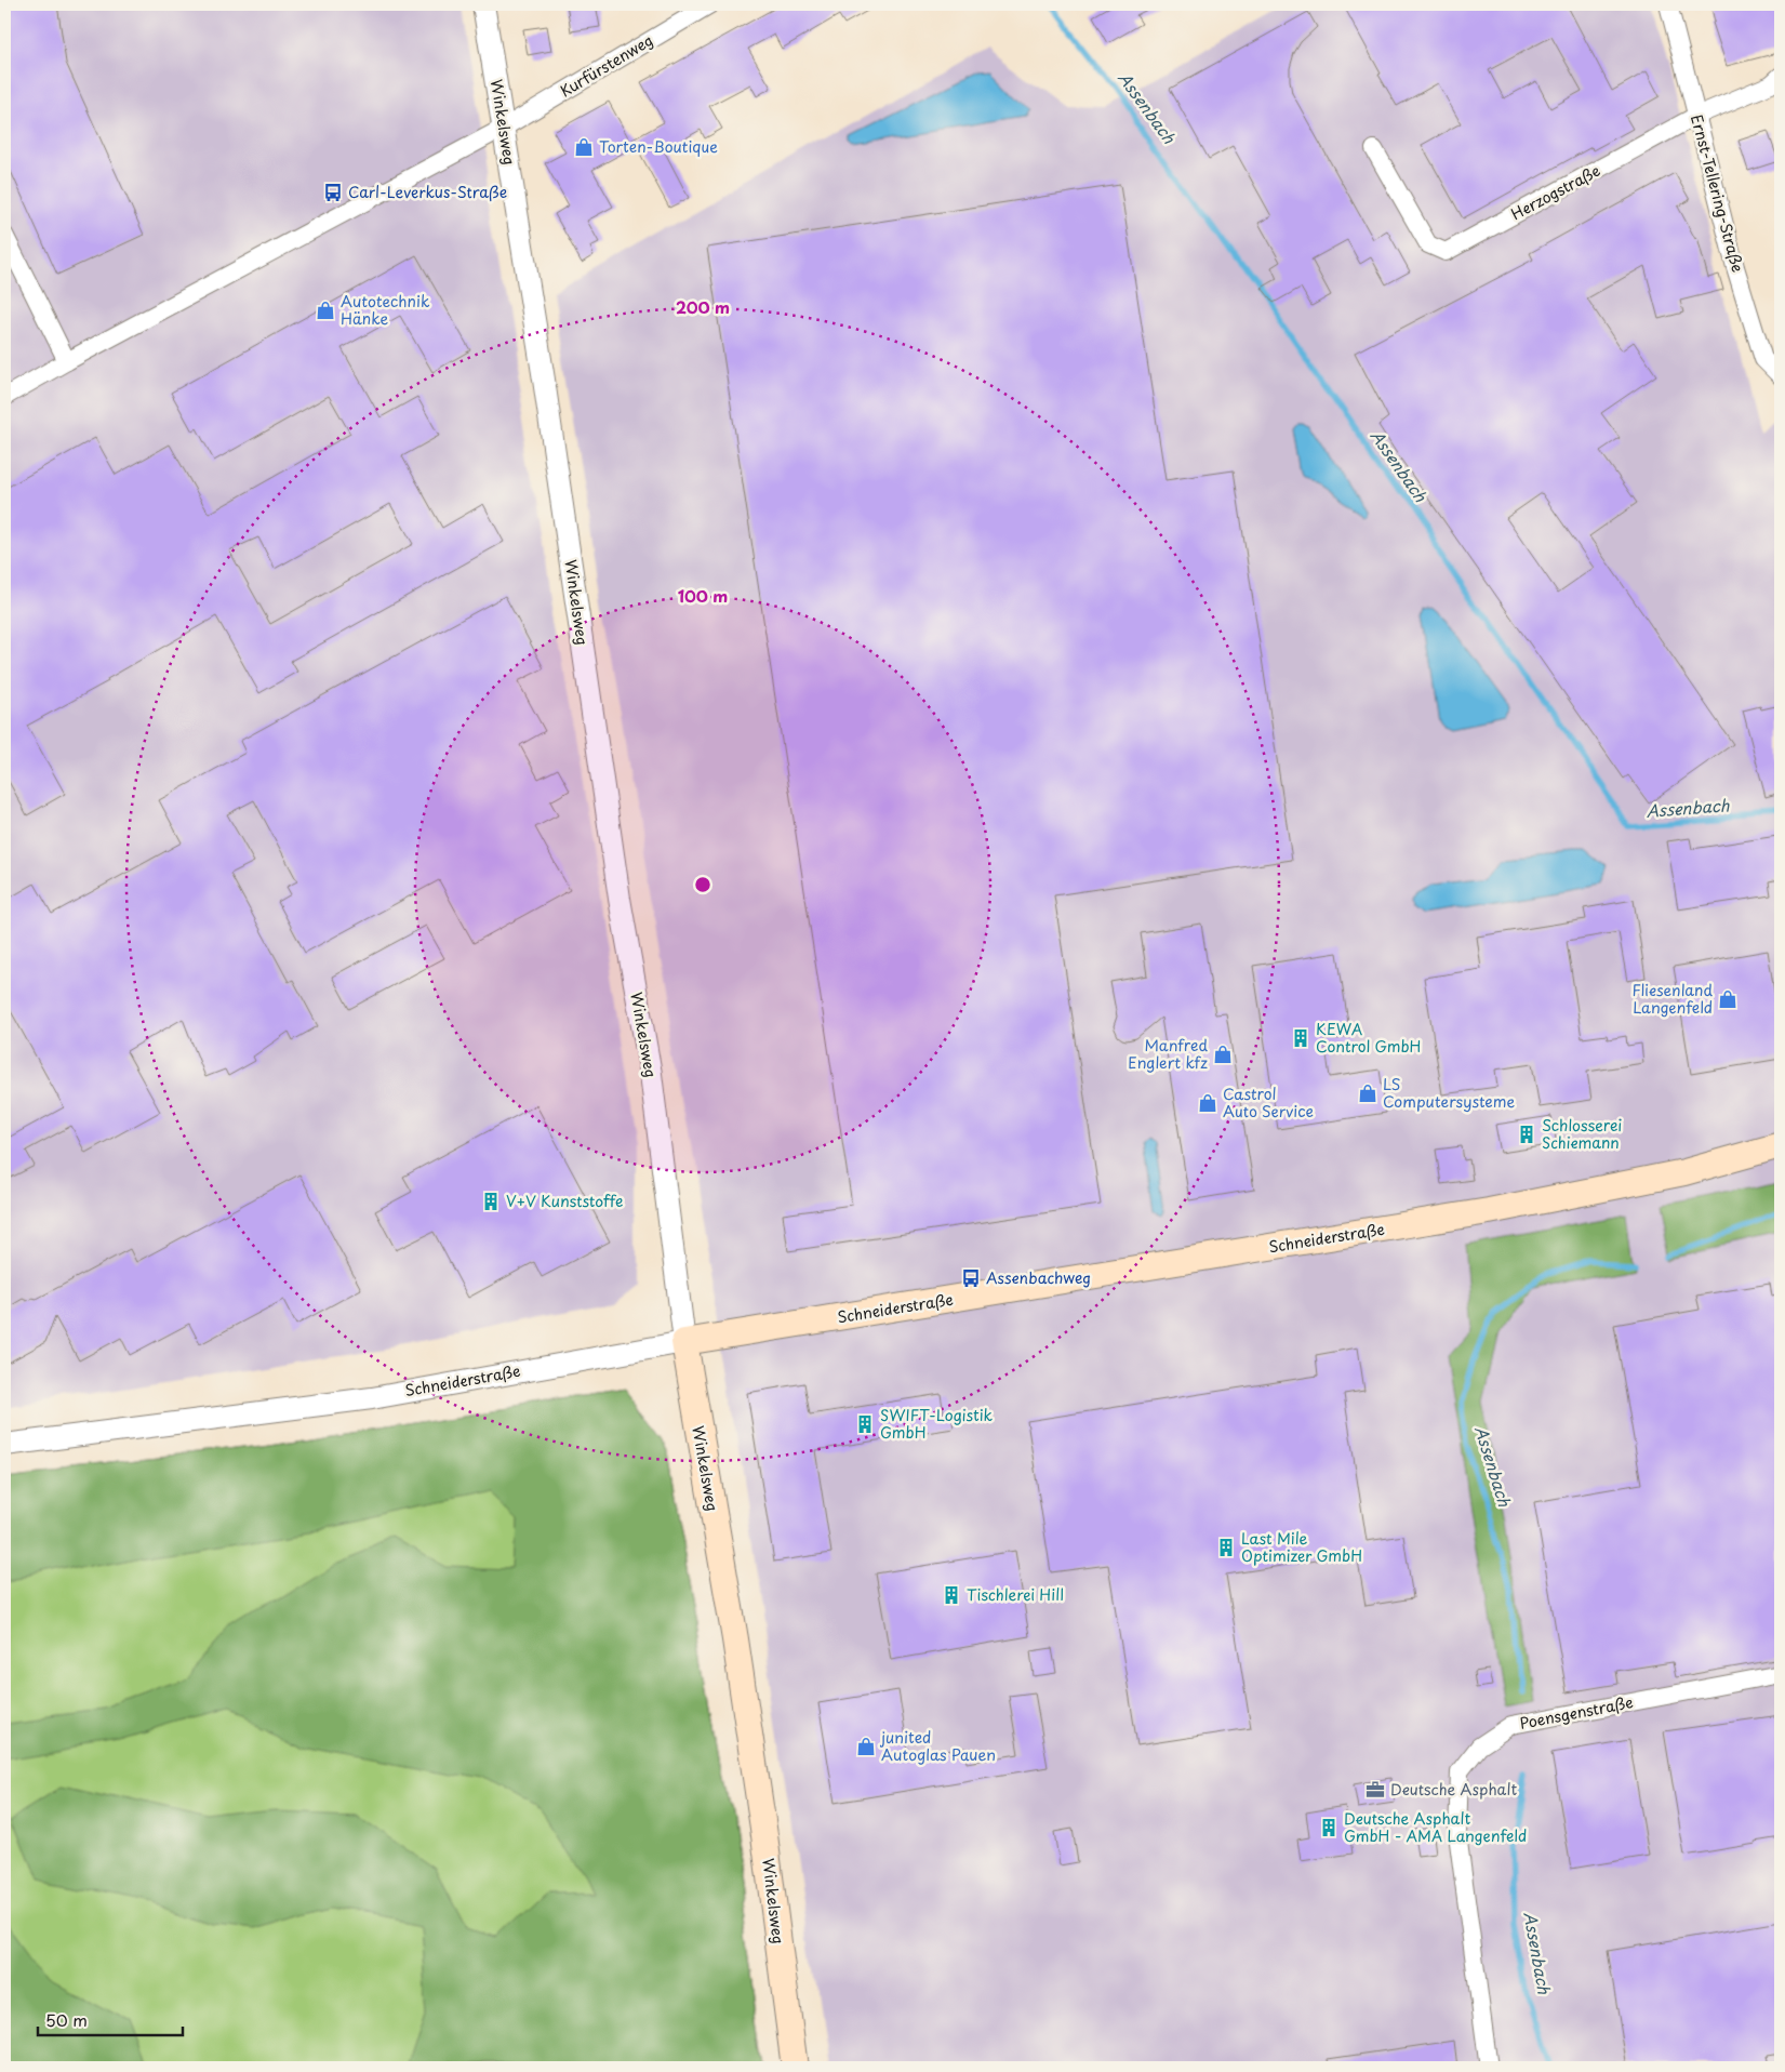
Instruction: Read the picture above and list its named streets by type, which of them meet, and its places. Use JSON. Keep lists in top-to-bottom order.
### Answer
{
  "streets": {
    "main road": ["Winkelsweg", "Schneiderstraße"],
    "street": [
      "Kurfürstenweg",
      "Herzogstraße",
      "Ernst-Tellering-Straße",
      "Poensgenstraße"
    ]
  },
  "crossings": [
    ["Kurfürstenweg", "Winkelsweg"],
    ["Winkelsweg", "Schneiderstraße"],
    ["Herzogstraße", "Ernst-Tellering-Straße"]
  ],
  "water": ["Assenbach"],
  "places": {
    "shop": [
      "Torten-Boutique",
      "Autotechnik Hänke",
      "Fliesenland Langenfeld",
      "Manfred Englert kfz",
      "LS Computersysteme",
      "Castrol Auto Service",
      "junited Autoglas Pauen"
    ],
    "bus stop": ["Carl-Leverkus-Straße", "Assenbachweg"],
    "building": [
      "KEWA Control GmbH",
      "Schlosserei Schiemann",
      "V+V Kunststoffe",
      "SWIFT-Logistik GmbH",
      "Last Mile Optimizer GmbH",
      "Tischlerei Hill",
      "Deutsche Asphalt GmbH - AMA Langenfeld"
    ],
    "office": ["Deutsche Asphalt"]
  },
  "scale_bar": "50 m",
  "rings": ["200 m", "100 m"]
}
